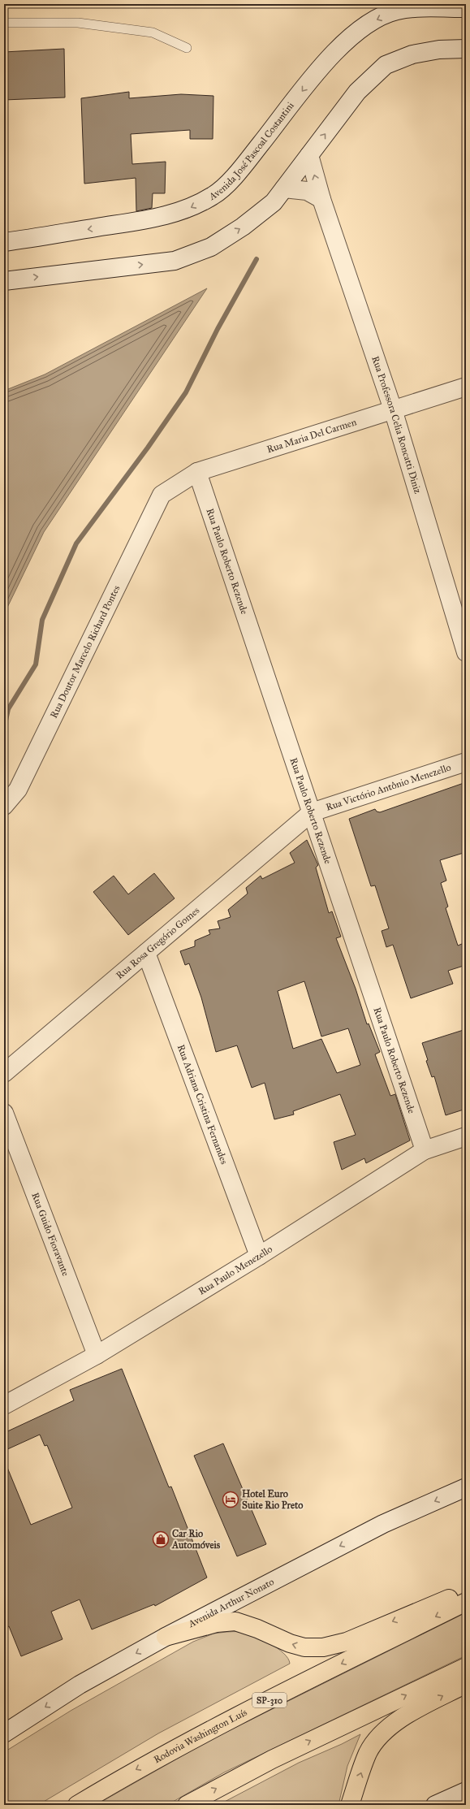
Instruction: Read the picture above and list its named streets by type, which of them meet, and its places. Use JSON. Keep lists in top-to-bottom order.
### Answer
{
  "streets": {
    "highway": ["SP-310", "Rodovia Washington Luís"],
    "street": [
      "Avenida José Pascoal Costantini",
      "Rua Professora Celia Roncatti Diniz",
      "Rua Maria Del Carmen",
      "Rua Paulo Roberto Rezende",
      "Rua Doutor Marcelo Richard Pontes",
      "Rua Victório Antônio Menezello",
      "Rua Rosa Gregório Gomes",
      "Rua Adriana Cristina Fernandes",
      "Rua Guido Fioravante",
      "Rua Paulo Menezello",
      "Avenida Arthur Nonato"
    ]
  },
  "crossings": [
    ["Rua Professora Celia Roncatti Diniz", "Rua Maria Del Carmen"],
    ["Rua Maria Del Carmen", "Rua Paulo Roberto Rezende"],
    ["Rua Maria Del Carmen", "Rua Doutor Marcelo Richard Pontes"],
    ["Rua Paulo Roberto Rezende", "Rua Victório Antônio Menezello"],
    ["Rua Paulo Roberto Rezende", "Rua Rosa Gregório Gomes"],
    ["Rua Paulo Roberto Rezende", "Rua Paulo Menezello"],
    ["Rua Victório Antônio Menezello", "Rua Rosa Gregório Gomes"],
    ["Rua Rosa Gregório Gomes", "Rua Adriana Cristina Fernandes"],
    ["Rua Adriana Cristina Fernandes", "Rua Paulo Menezello"],
    ["Rua Guido Fioravante", "Rua Paulo Menezello"]
  ],
  "one_way": ["Avenida Arthur Nonato"],
  "places": {
    "hotel": ["Hotel Euro Suite Rio Preto"],
    "shop": ["Car Rio Automóveis"]
  }
}
